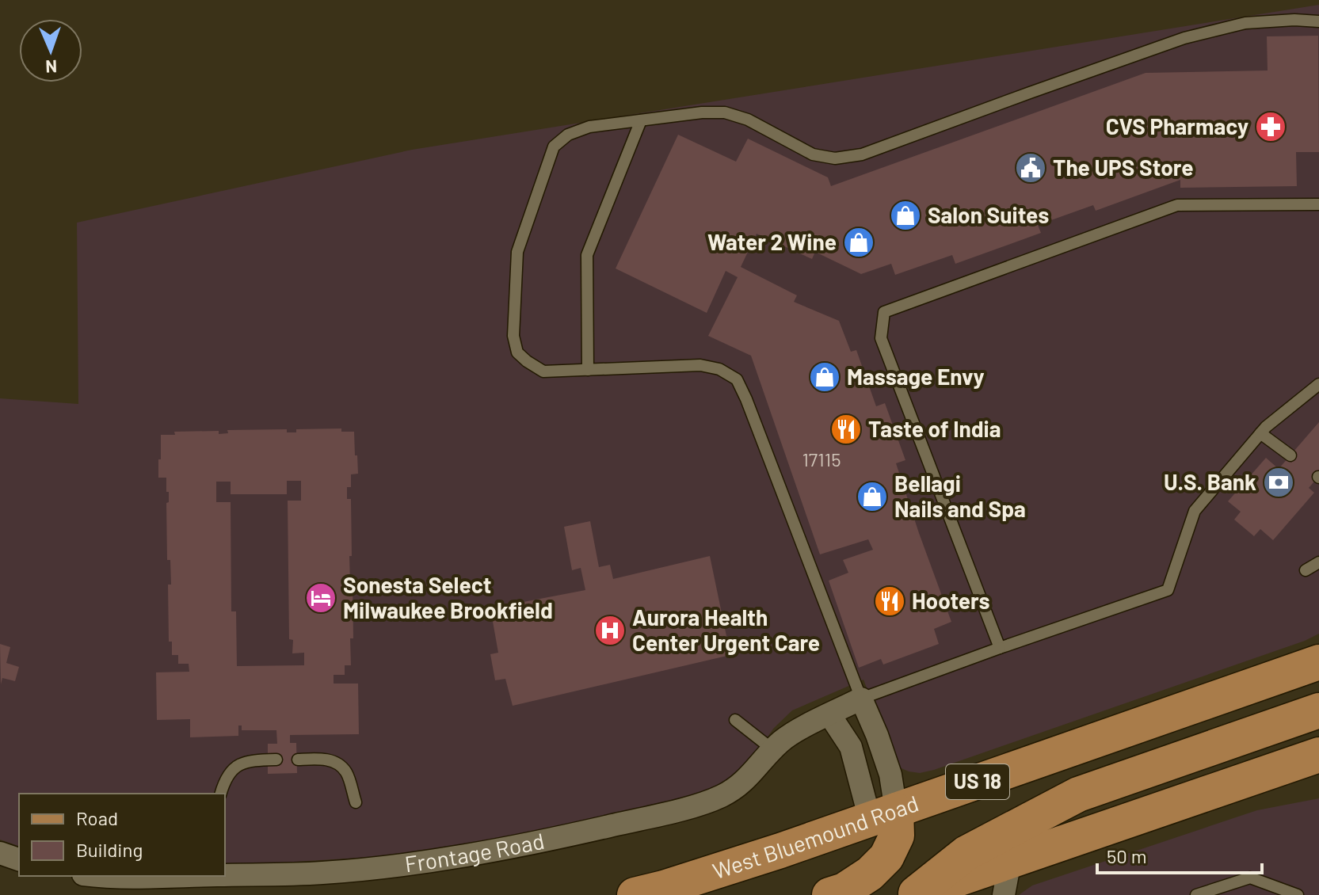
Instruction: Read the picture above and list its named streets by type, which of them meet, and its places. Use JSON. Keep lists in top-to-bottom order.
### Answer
{
  "streets": {
    "main road": ["US 18", "West Bluemound Road"],
    "street": ["Frontage Road"]
  },
  "places": {
    "pharmacy": ["CVS Pharmacy"],
    "public building": ["The UPS Store"],
    "shop": [
      "Salon Suites",
      "Water 2 Wine",
      "Massage Envy",
      "Bellagi Nails and Spa"
    ],
    "restaurant": ["Taste of India", "Hooters"],
    "bank": ["U.S. Bank"],
    "hotel": ["Sonesta Select Milwaukee Brookfield"],
    "hospital": ["Aurora Health Center Urgent Care"]
  },
  "house_numbers": ["17115"],
  "legend": ["Road", "Building"],
  "scale_bar": "50 m",
  "north": "bottom"
}
